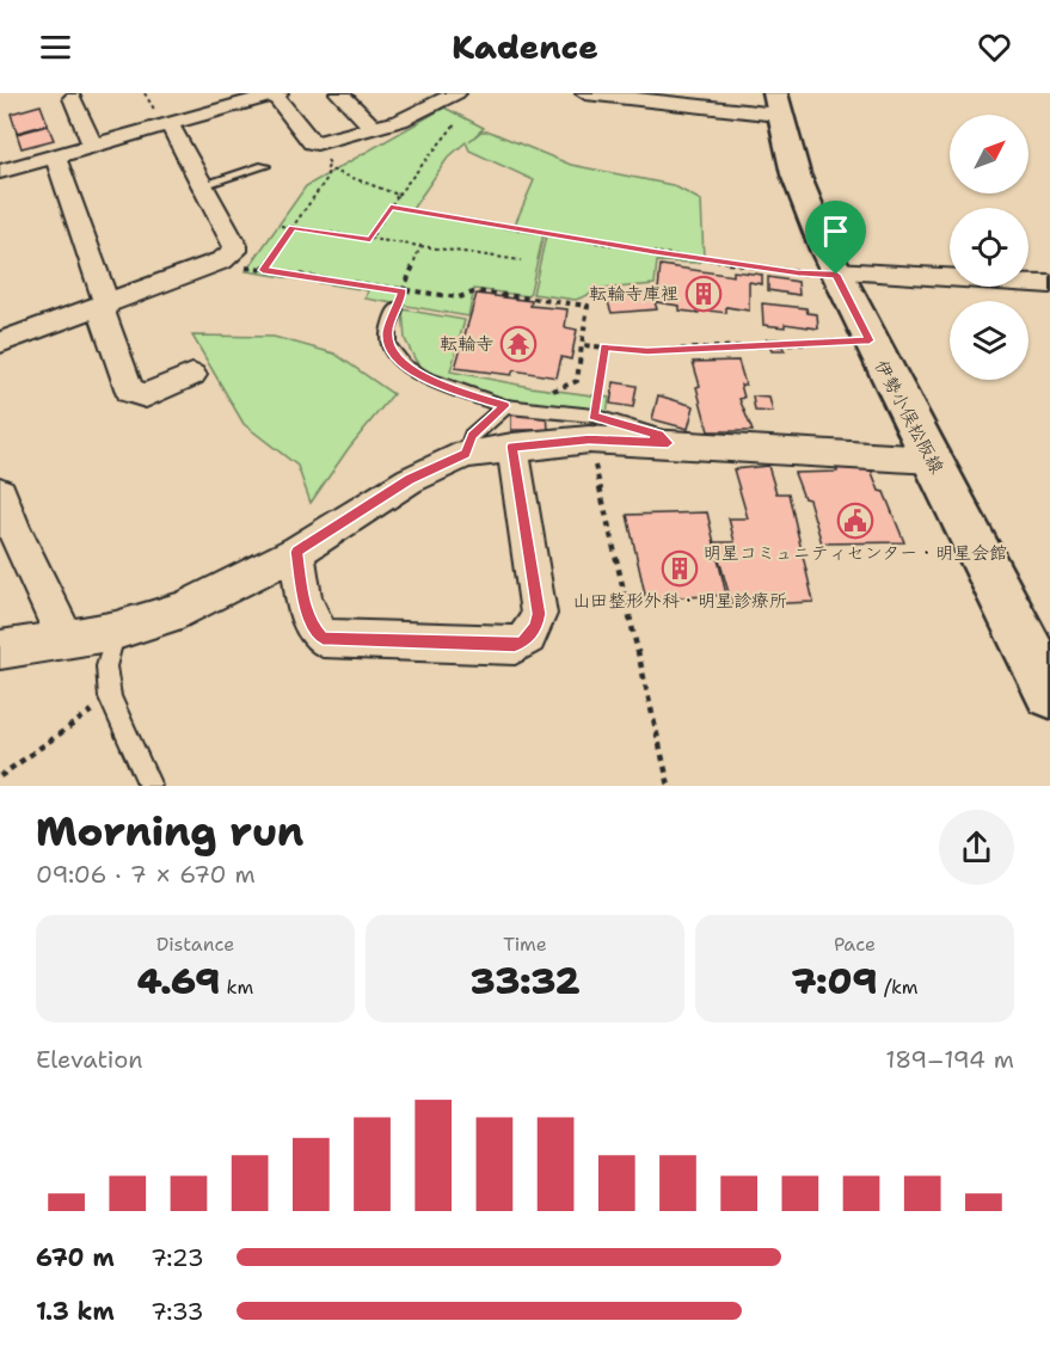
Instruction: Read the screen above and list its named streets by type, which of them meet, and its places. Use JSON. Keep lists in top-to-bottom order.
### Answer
{
  "streets": {
    "main road": ["伊勢小俣松阪線"]
  },
  "places": {
    "building": ["転輪寺庫裡", "山田整形外科・明星診療所"],
    "temple": ["転輪寺"],
    "public building": ["明星コミュニティセンター・明星会館"]
  },
  "north": "top right",
  "page": {
    "header": "Kadence",
    "heading": ["Morning run", "09:06 · 7 × 670 m"],
    "stats": [
      ["Distance", "4.69 km"],
      ["Time", "33:32"],
      ["Pace", "7:09 /km"]
    ],
    "chart": ["Elevation", "189–194 m"],
    "list": [
      {
        "name": "670 m",
        "note": "7:23"
      },
      {
        "name": "1.3 km",
        "note": "7:33"
      }
    ]
  }
}
